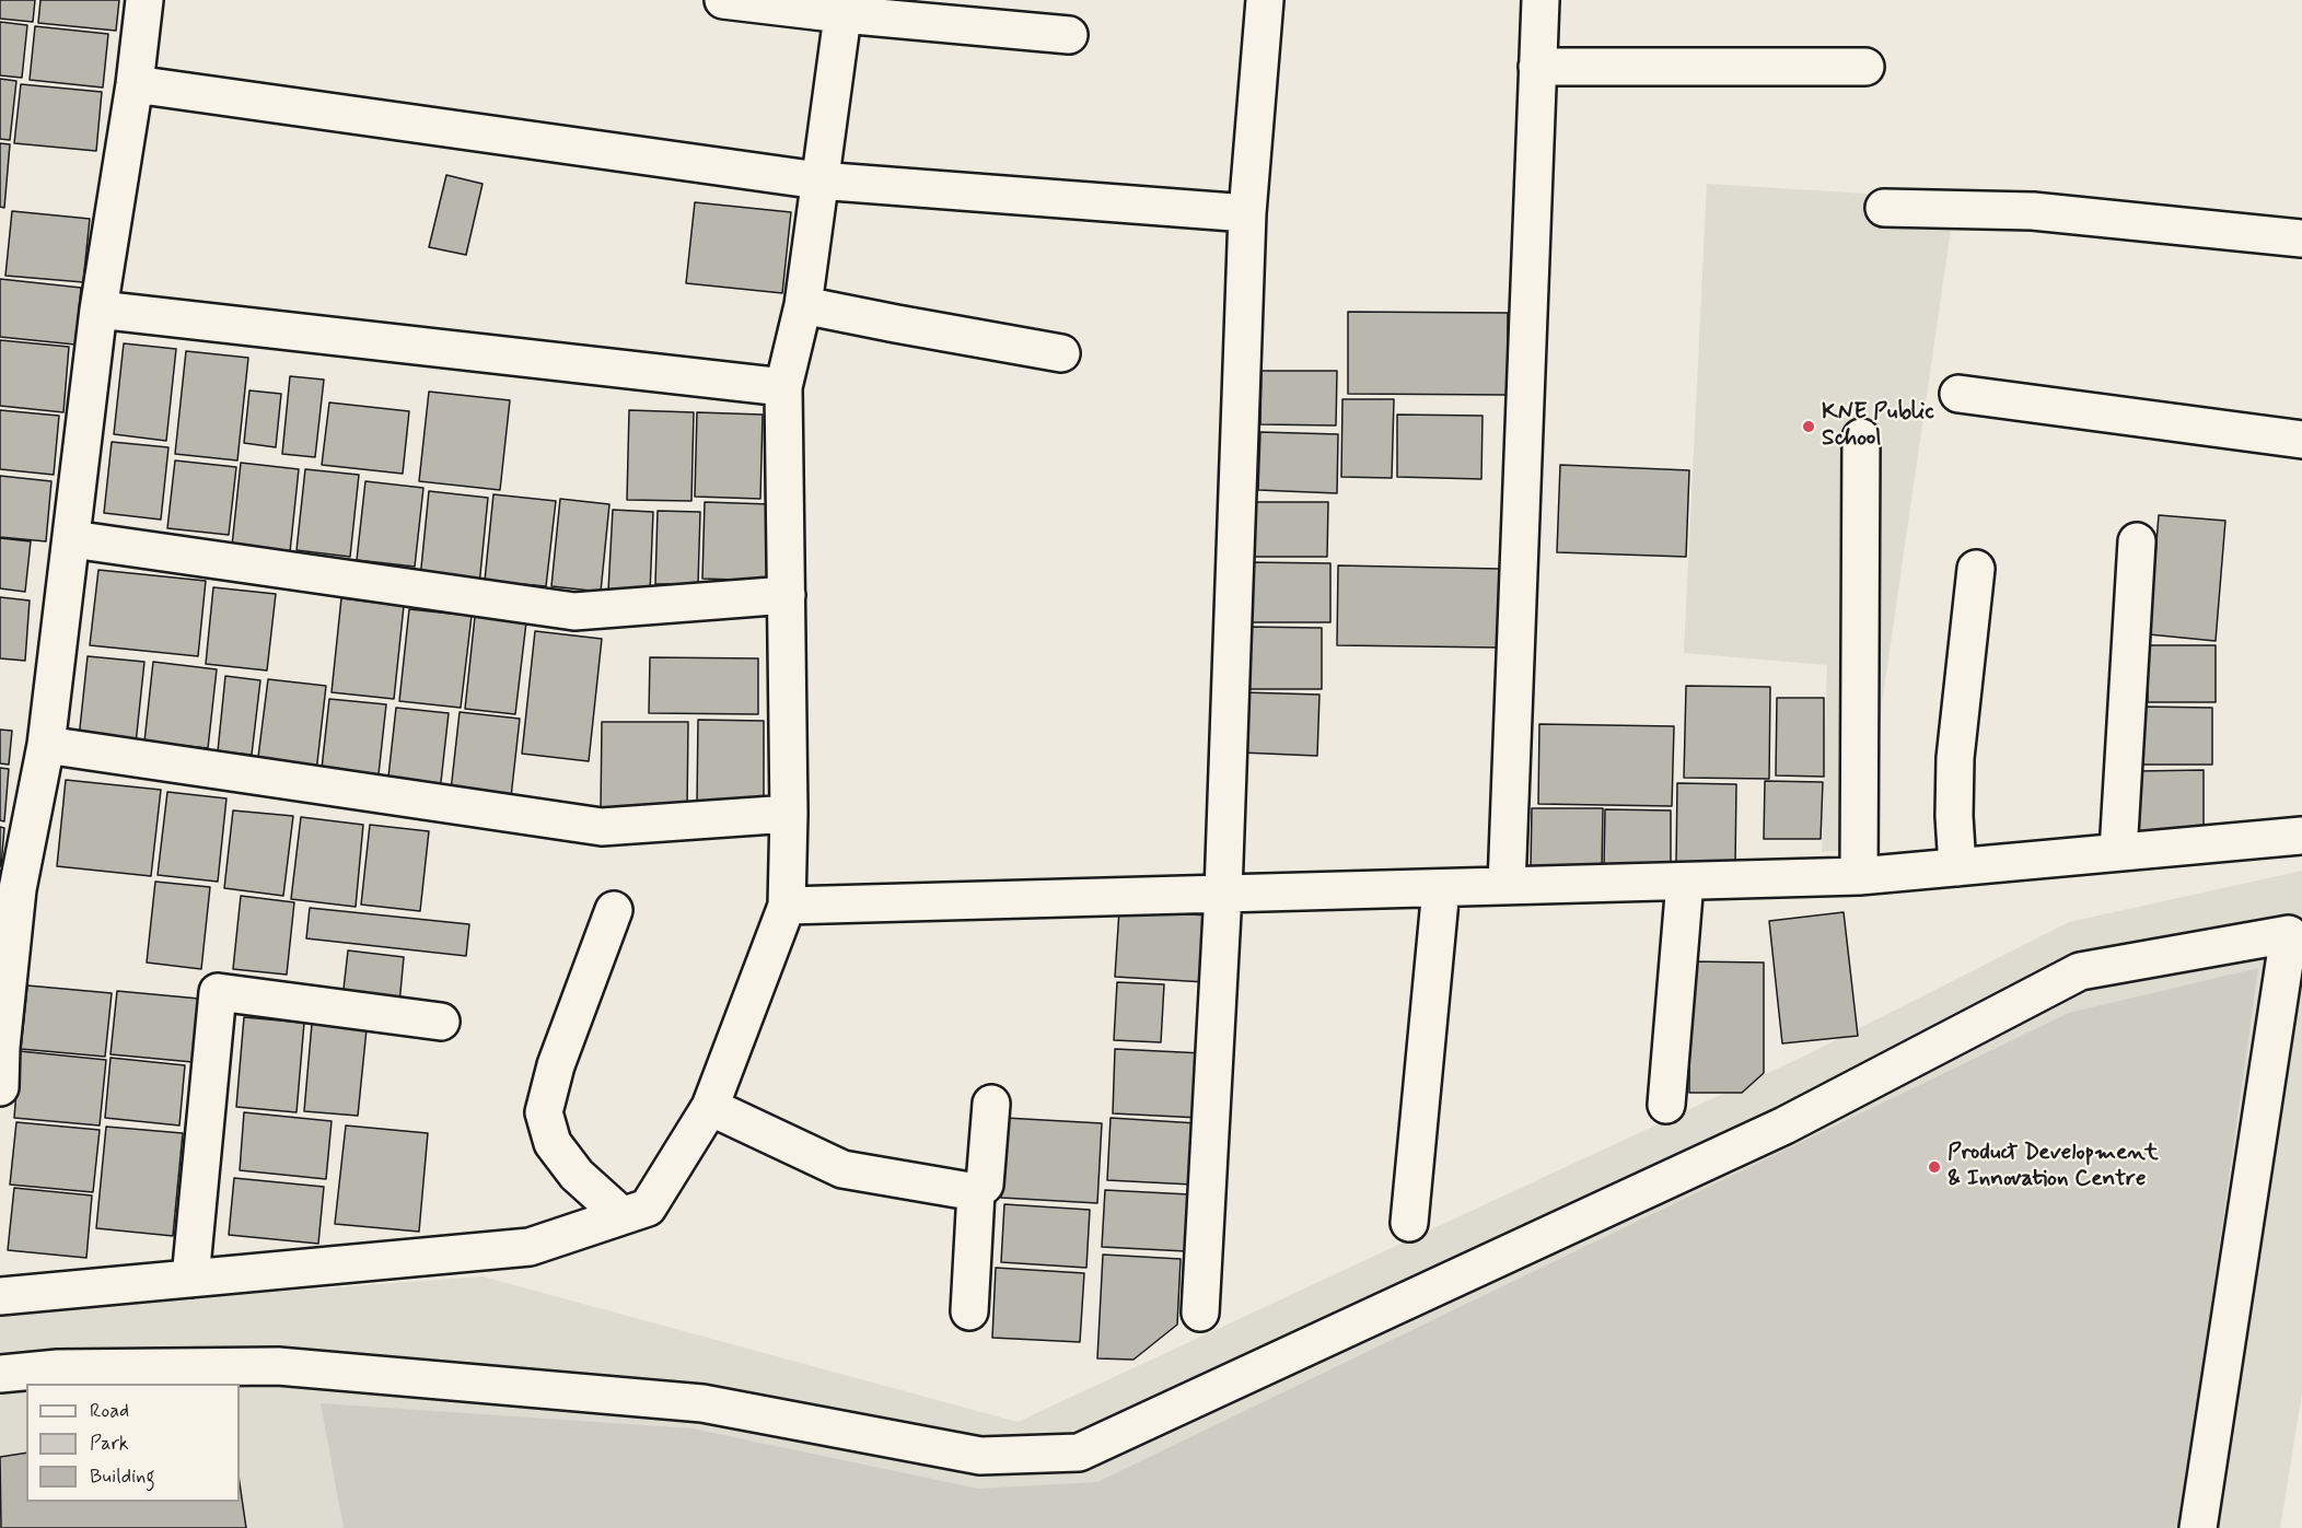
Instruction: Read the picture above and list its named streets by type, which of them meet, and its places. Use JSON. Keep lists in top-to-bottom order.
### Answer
{
  "places": ["KNE Public School", "Product Development & Innovation Centre"],
  "legend": ["Road", "Park", "Building"]
}
